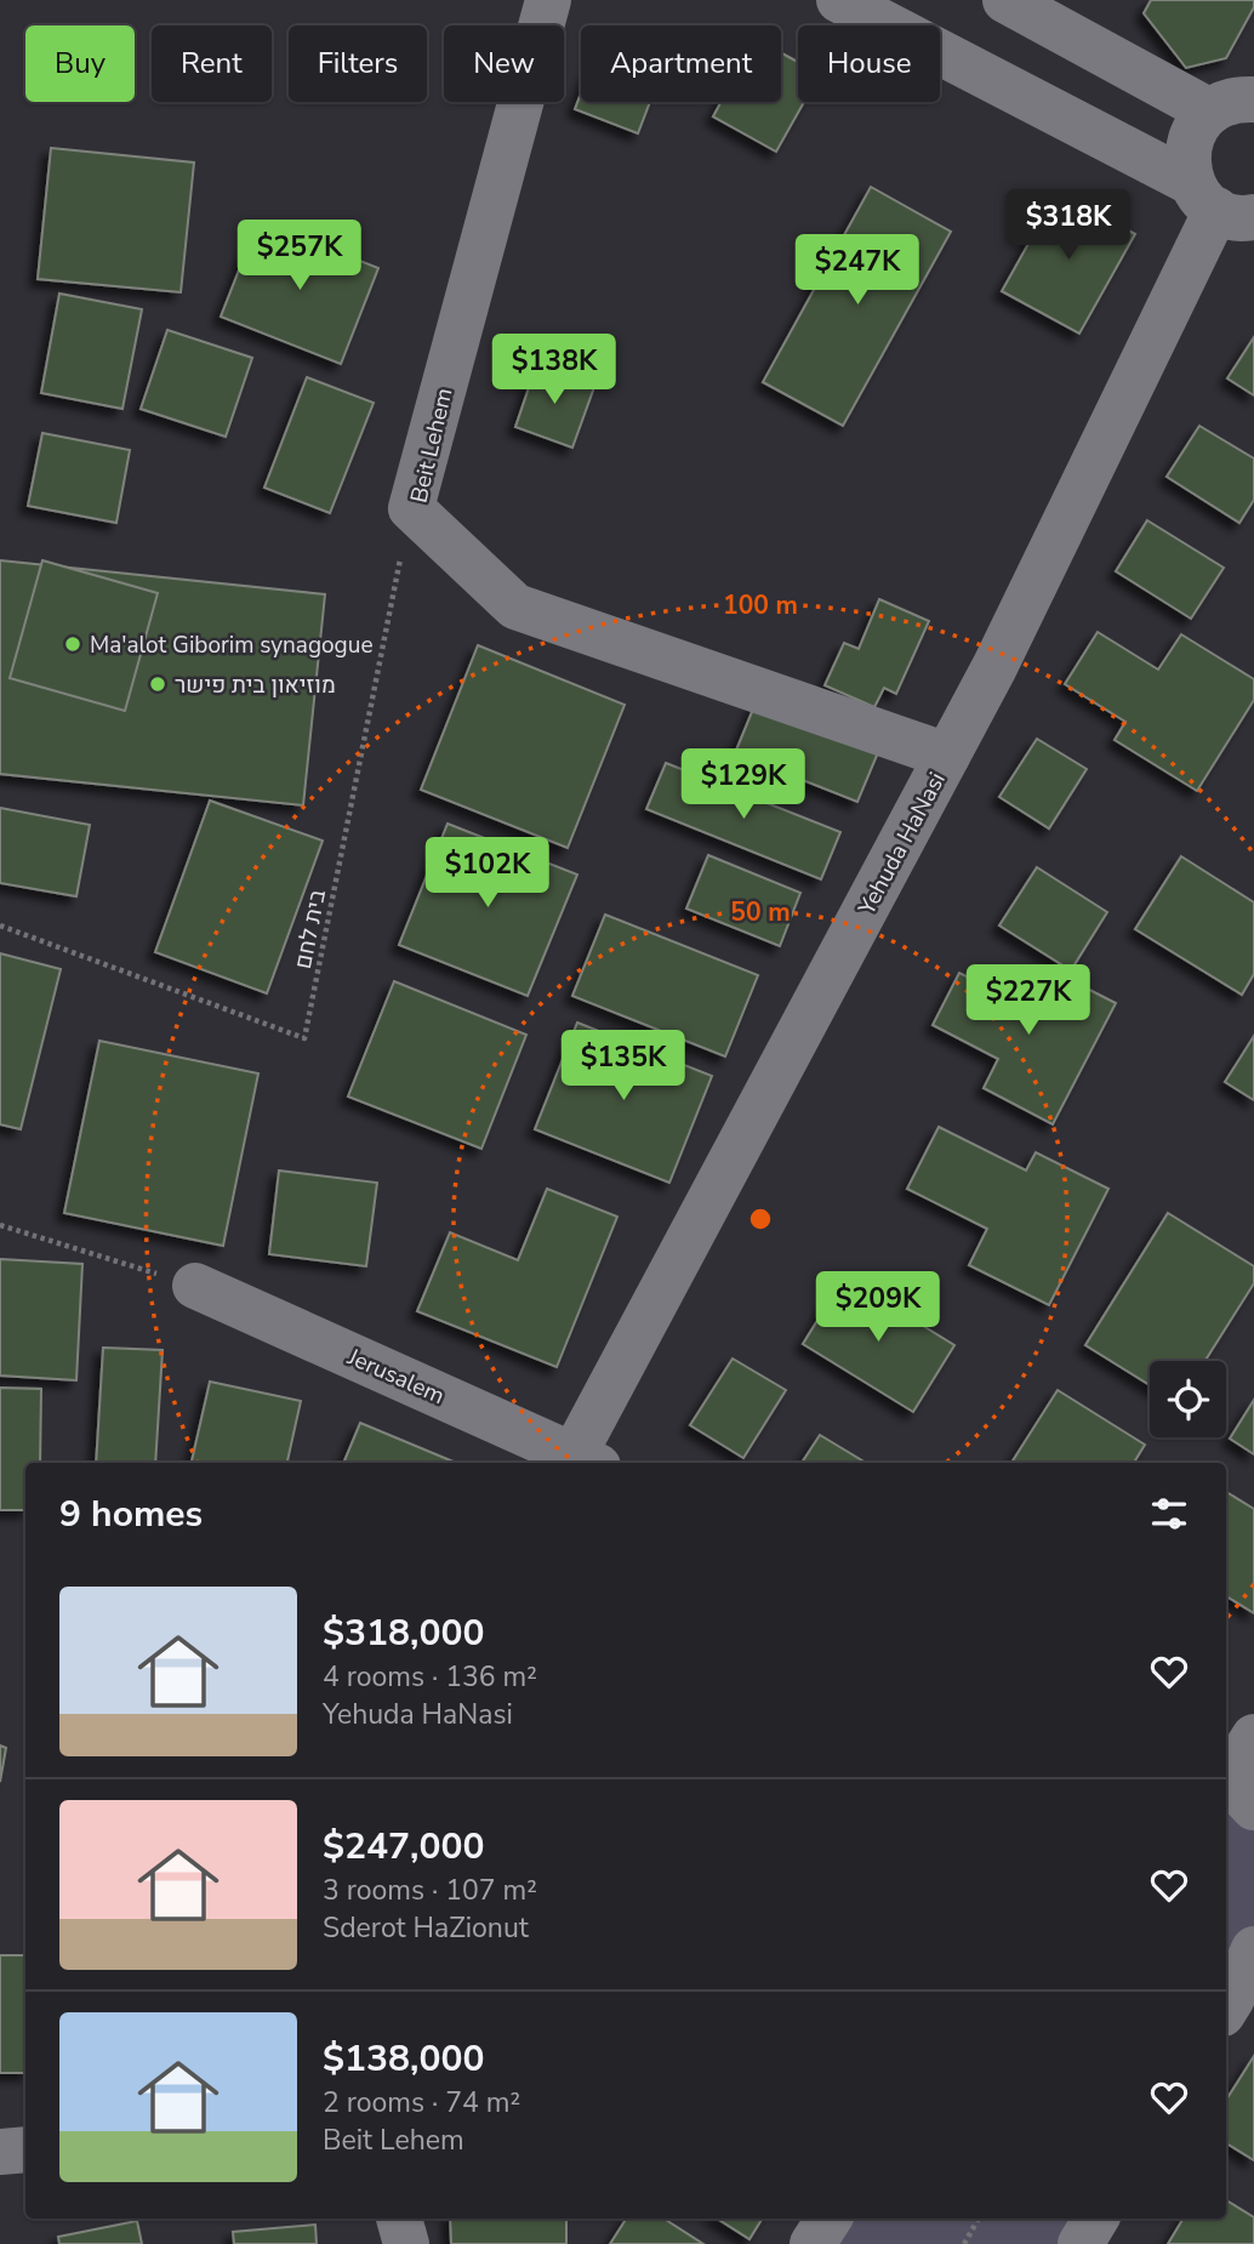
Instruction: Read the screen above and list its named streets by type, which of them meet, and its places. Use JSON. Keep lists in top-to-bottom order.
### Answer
{
  "streets": {
    "street": ["Beit Lehem", "Yehuda HaNasi", "Jerusalem"],
    "path": ["בית לחם"]
  },
  "crossings": [
    ["Beit Lehem", "Yehuda HaNasi"],
    ["Beit Lehem", "בית לחם"],
    ["Yehuda HaNasi", "Jerusalem"]
  ],
  "places": ["Ma'alot Giborim synagogue", "מוזיאון בית פישר"],
  "page": {
    "chip": [
      "Buy",
      "Rent",
      "Filters",
      "New",
      "Apartment",
      "House"
    ],
    "price": [
      "$318K",
      "$257K",
      "$247K",
      "$138K",
      "$129K",
      "$102K",
      "$227K",
      "$135K",
      "$209K"
    ],
    "heading": "9 homes",
    "list": [
      {
        "name": "$318,000",
        "note": "4 rooms · 136 m² · Yehuda HaNasi"
      },
      {
        "name": "$247,000",
        "note": "3 rooms · 107 m² · Sderot HaZionut"
      },
      {
        "name": "$138,000",
        "note": "2 rooms · 74 m² · Beit Lehem"
      }
    ]
  },
  "rings": ["100 m", "50 m"]
}
